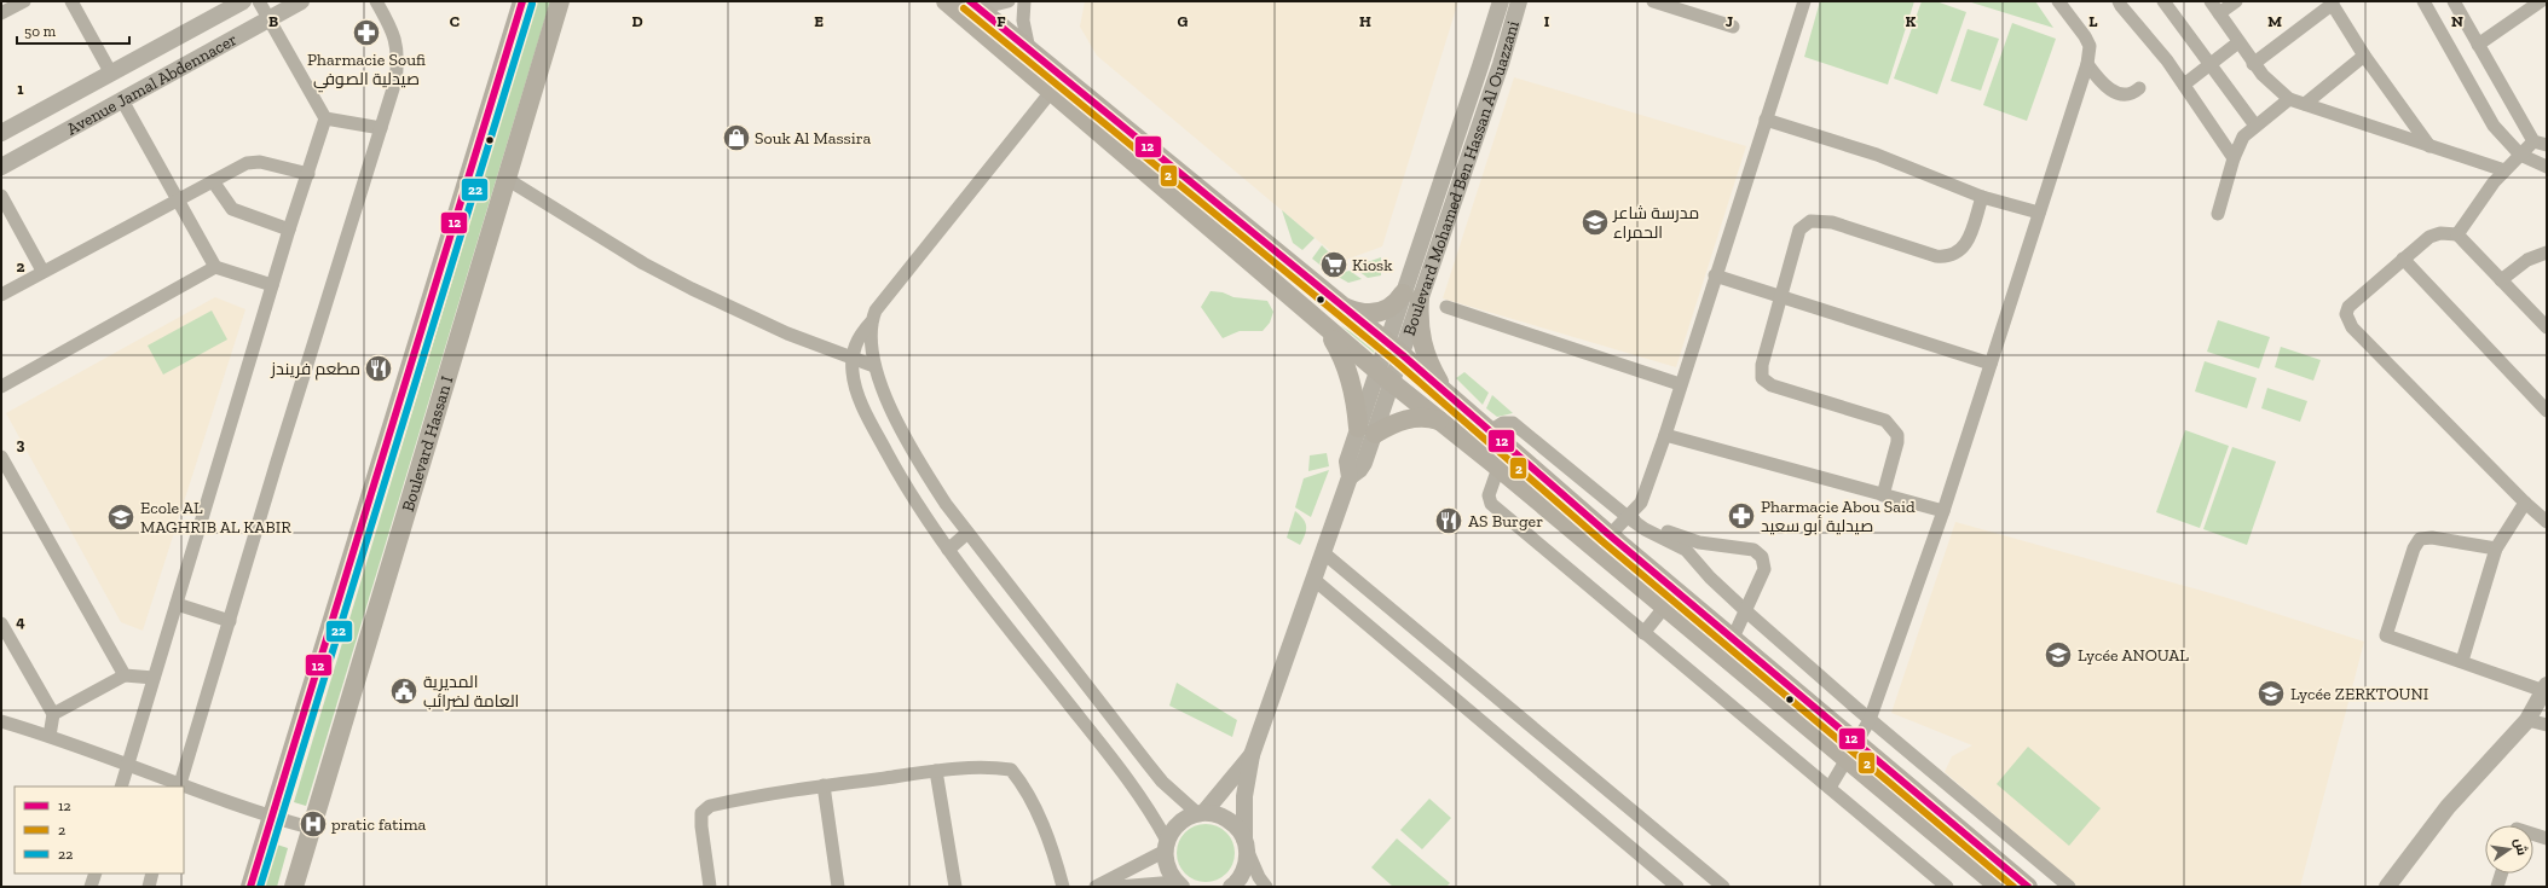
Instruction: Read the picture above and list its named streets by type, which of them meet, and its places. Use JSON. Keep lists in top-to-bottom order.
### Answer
{
  "streets": {
    "main road": ["Boulevard Hassan I"],
    "street": ["Avenue Jamal Abdennacer", "Boulevard Mohamed Ben Hassan Al Ouazzani"]
  },
  "places": {
    "pharmacy": ["Pharmacie Soufi صيدلية الصوفي", "Pharmacie Abou Said صيدلية أبو سعيد"],
    "shop": ["Souk Al Massira"],
    "school or university": [
      "مدرسة شاعر الحمراء",
      "Ecole AL MAGHRIB AL KABIR",
      "Lycée ANOUAL",
      "Lycée ZERKTOUNI"
    ],
    "supermarket": ["Kiosk"],
    "restaurant": ["مطعم فريندز", "AS Burger"],
    "public building": ["المديرية العامة لضرائب"],
    "hospital": ["pratic fatima"]
  },
  "lines": ["transit line 12", "transit line 22", "transit line 2"],
  "legend": ["12", "2", "22"],
  "scale_bar": "50 m",
  "north": "right",
  "grid": {
    "columns": [
      "B",
      "C",
      "D",
      "E",
      "F",
      "G",
      "H",
      "I",
      "J",
      "K",
      "L",
      "M",
      "N"
    ],
    "rows": [
      "1",
      "2",
      "3",
      "4"
    ]
  }
}
